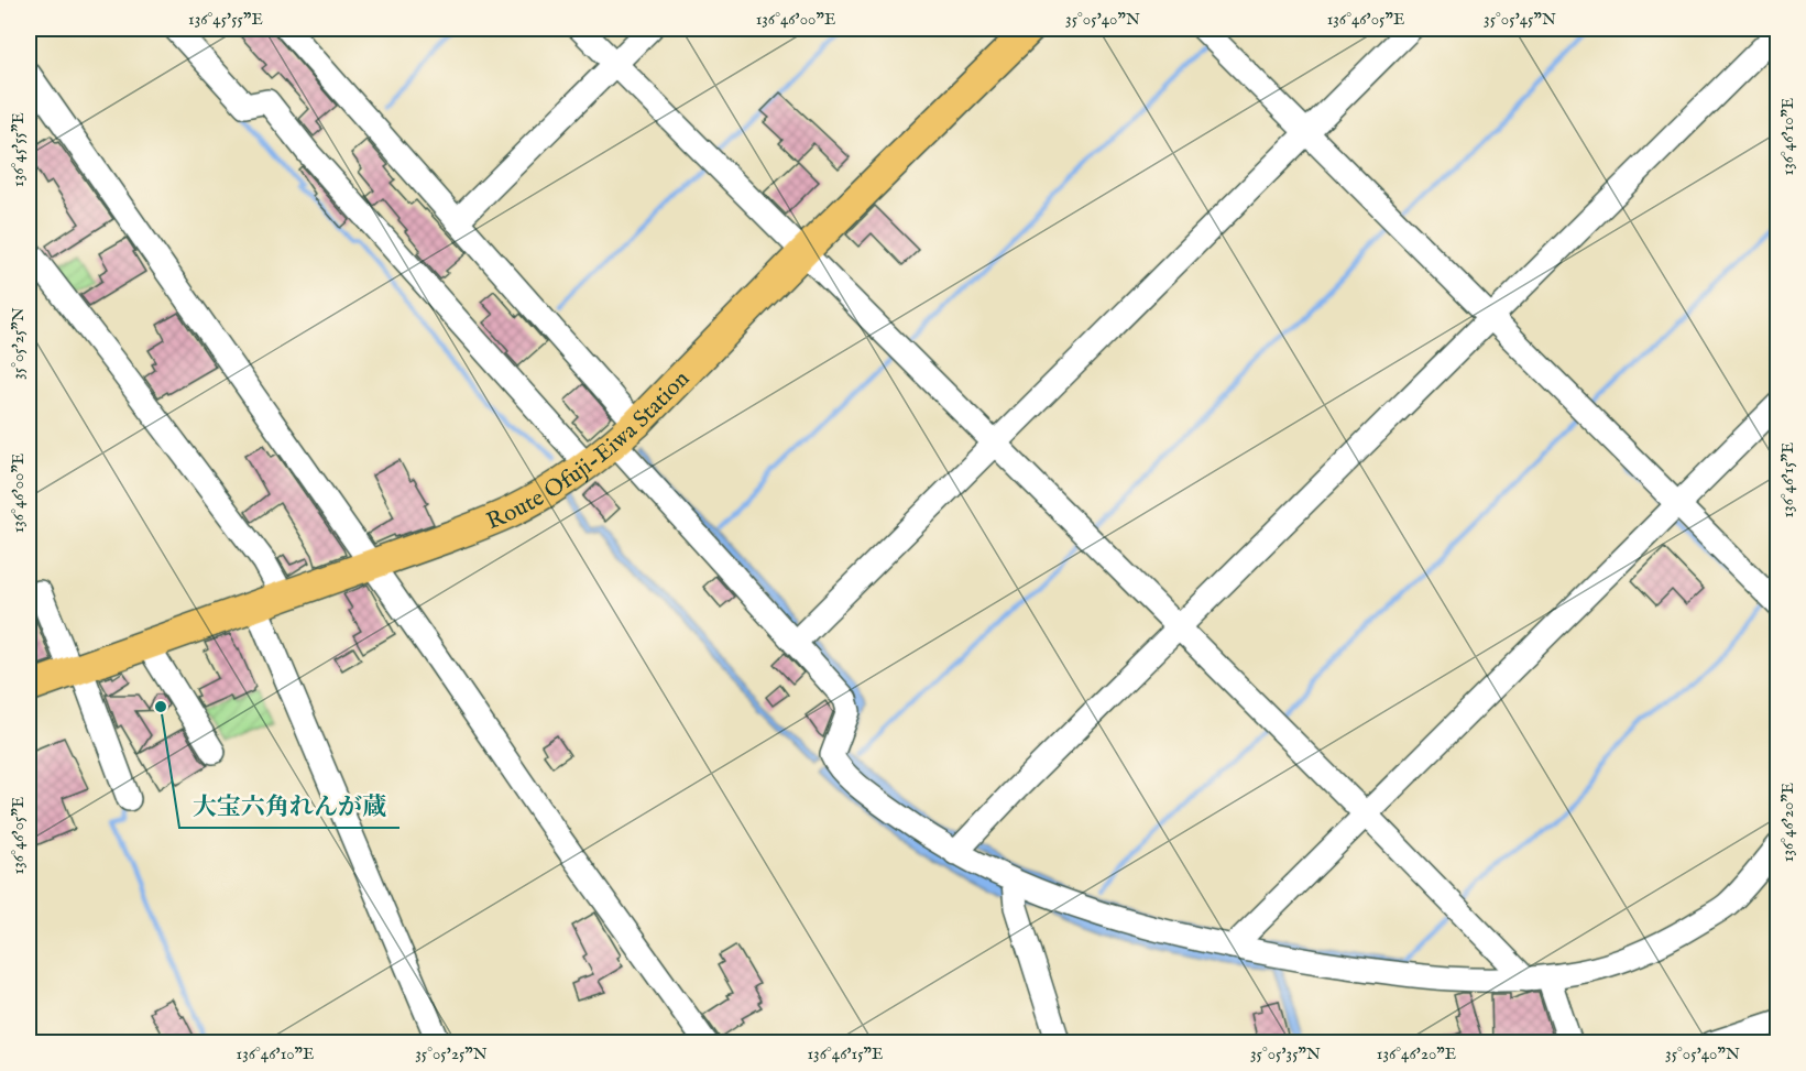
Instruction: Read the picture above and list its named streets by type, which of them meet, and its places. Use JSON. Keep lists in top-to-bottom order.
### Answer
{
  "streets": {
    "main road": ["Route Ofuji-Eiwa Station"]
  },
  "places": ["大宝六角れんが蔵"],
  "coordinates": [
    "136°45'55\"E",
    "136°46'00\"E",
    "35°05'40\"N",
    "136°46'05\"E",
    "35°05'45\"N",
    "136°46'10\"E",
    "35°05'25\"N",
    "136°46'15\"E",
    "136°46'20\"E",
    "35°05'35\"N"
  ]
}
